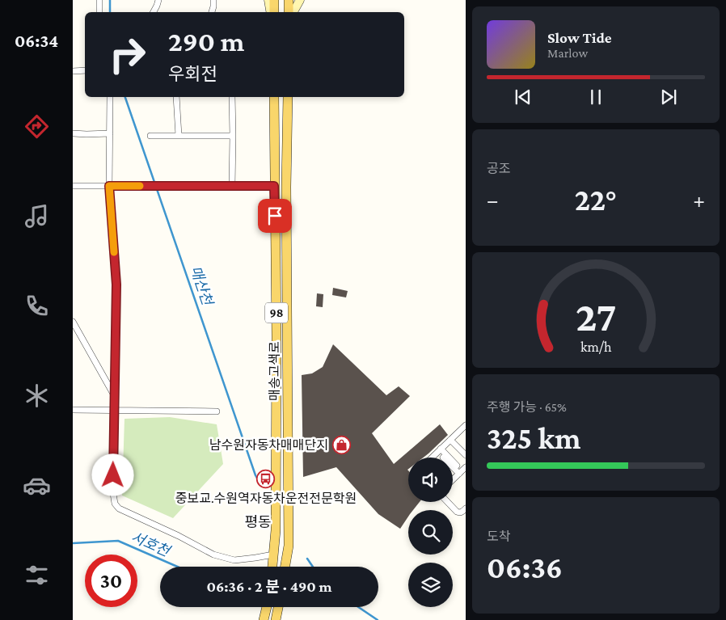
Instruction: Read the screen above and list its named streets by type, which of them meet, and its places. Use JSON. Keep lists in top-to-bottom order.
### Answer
{
  "streets": {
    "main road": ["98", "매송고색로"]
  },
  "districts": ["평동"],
  "water": ["매산천", "서호천"],
  "places": {
    "shop": ["남수원자동차매매단지"],
    "bus stop": ["중보교.수원역자동차운전전문학원"]
  },
  "page": {
    "tabs": "06:34",
    "turn": ["290 m", "우회전"],
    "song": ["Slow Tide", "Marlow"],
    "tile": [
      "공조",
      ["주행 가능 · 65%", "325 km"],
      ["도착", "06:36"]
    ],
    "heat": ["−", "22°", "+"],
    "limit": "30",
    "trip": "06:36 · 2 분 · 490 m",
    "gauge": ["27", "km/h"]
  }
}
